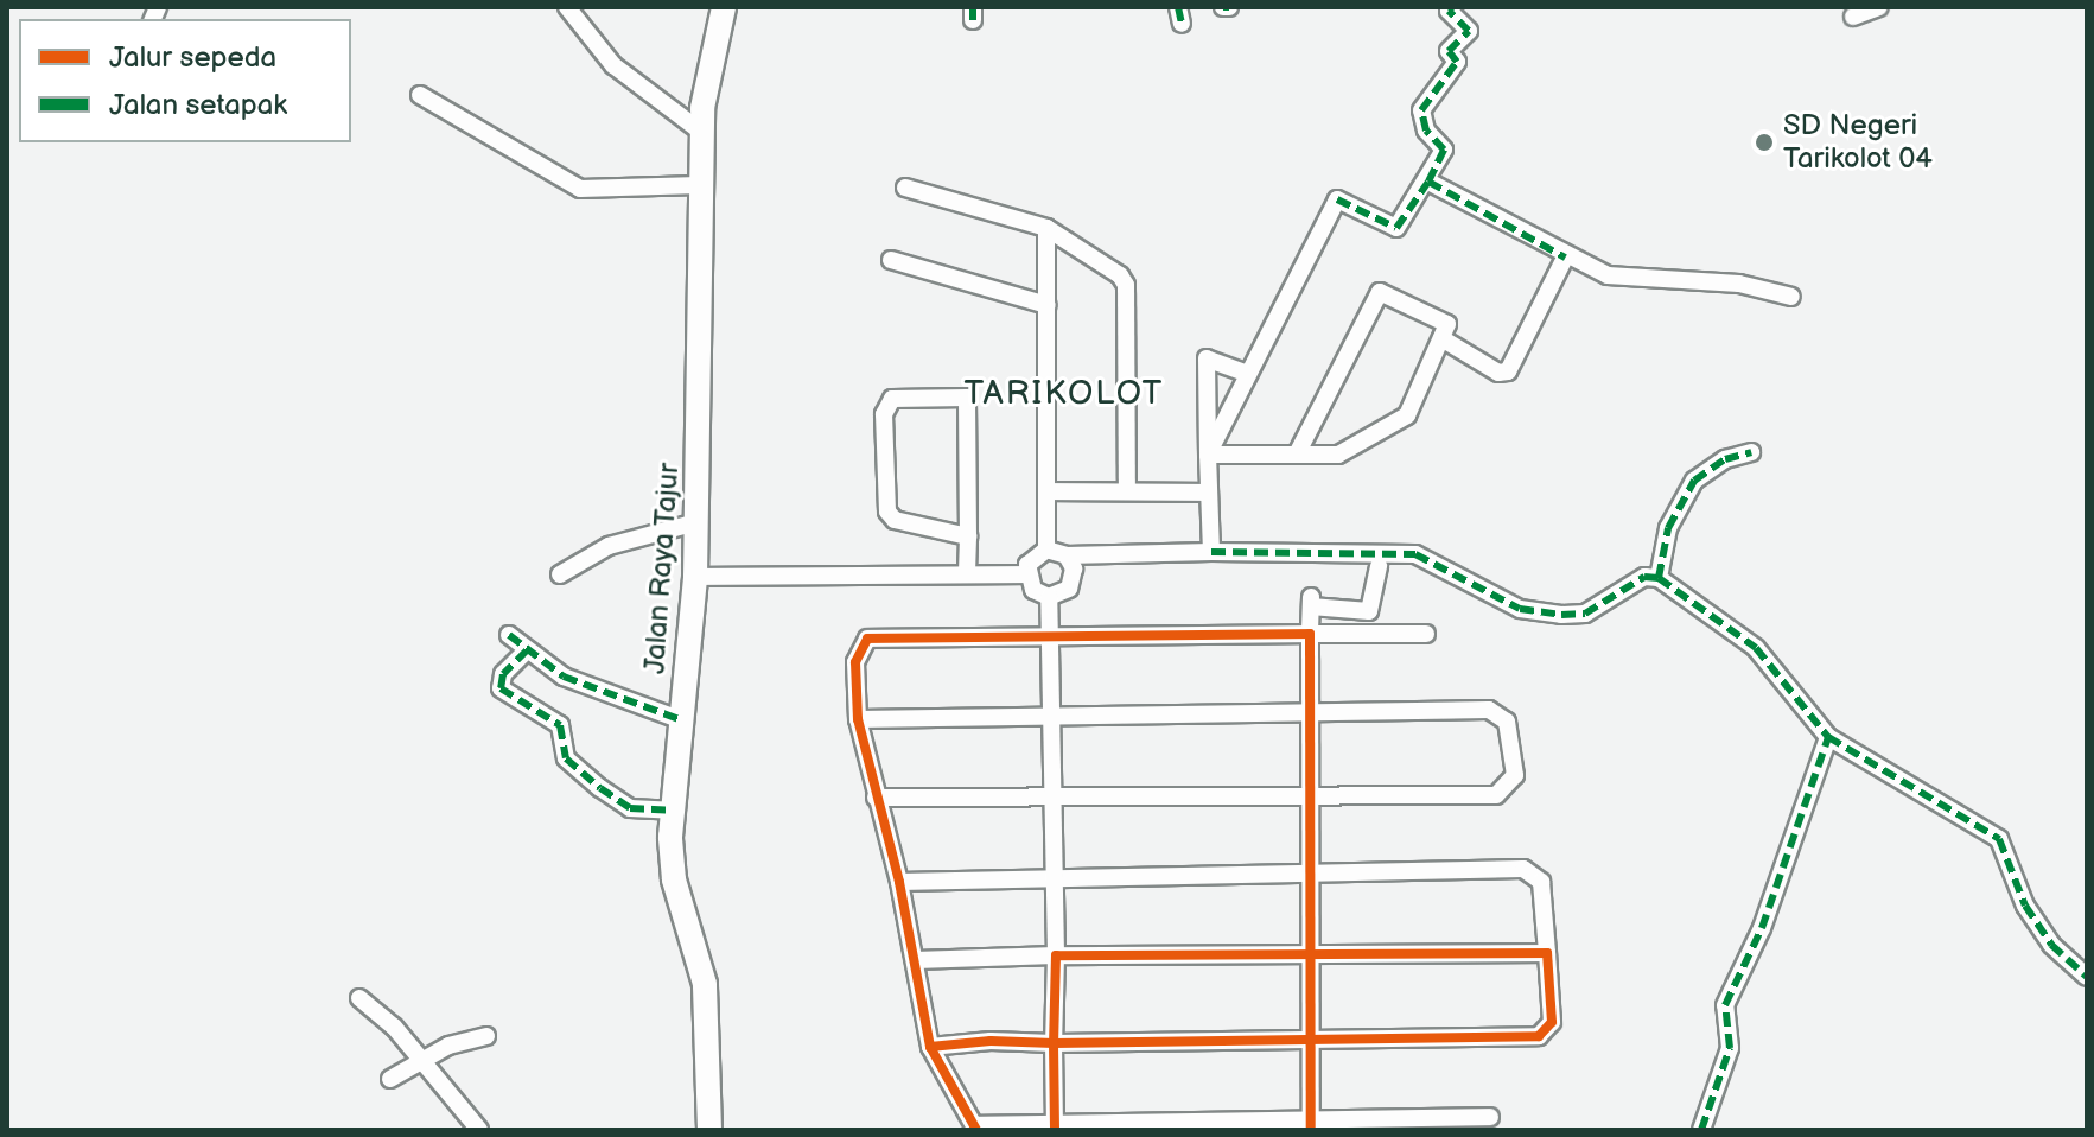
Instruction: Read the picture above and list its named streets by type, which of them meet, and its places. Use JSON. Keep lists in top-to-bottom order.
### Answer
{
  "streets": {
    "main road": ["Jalan Raya Tajur"]
  },
  "districts": ["TARIKOLOT"],
  "places": ["SD Negeri Tarikolot 04"],
  "legend": ["Jalur sepeda", "Jalan setapak"]
}
